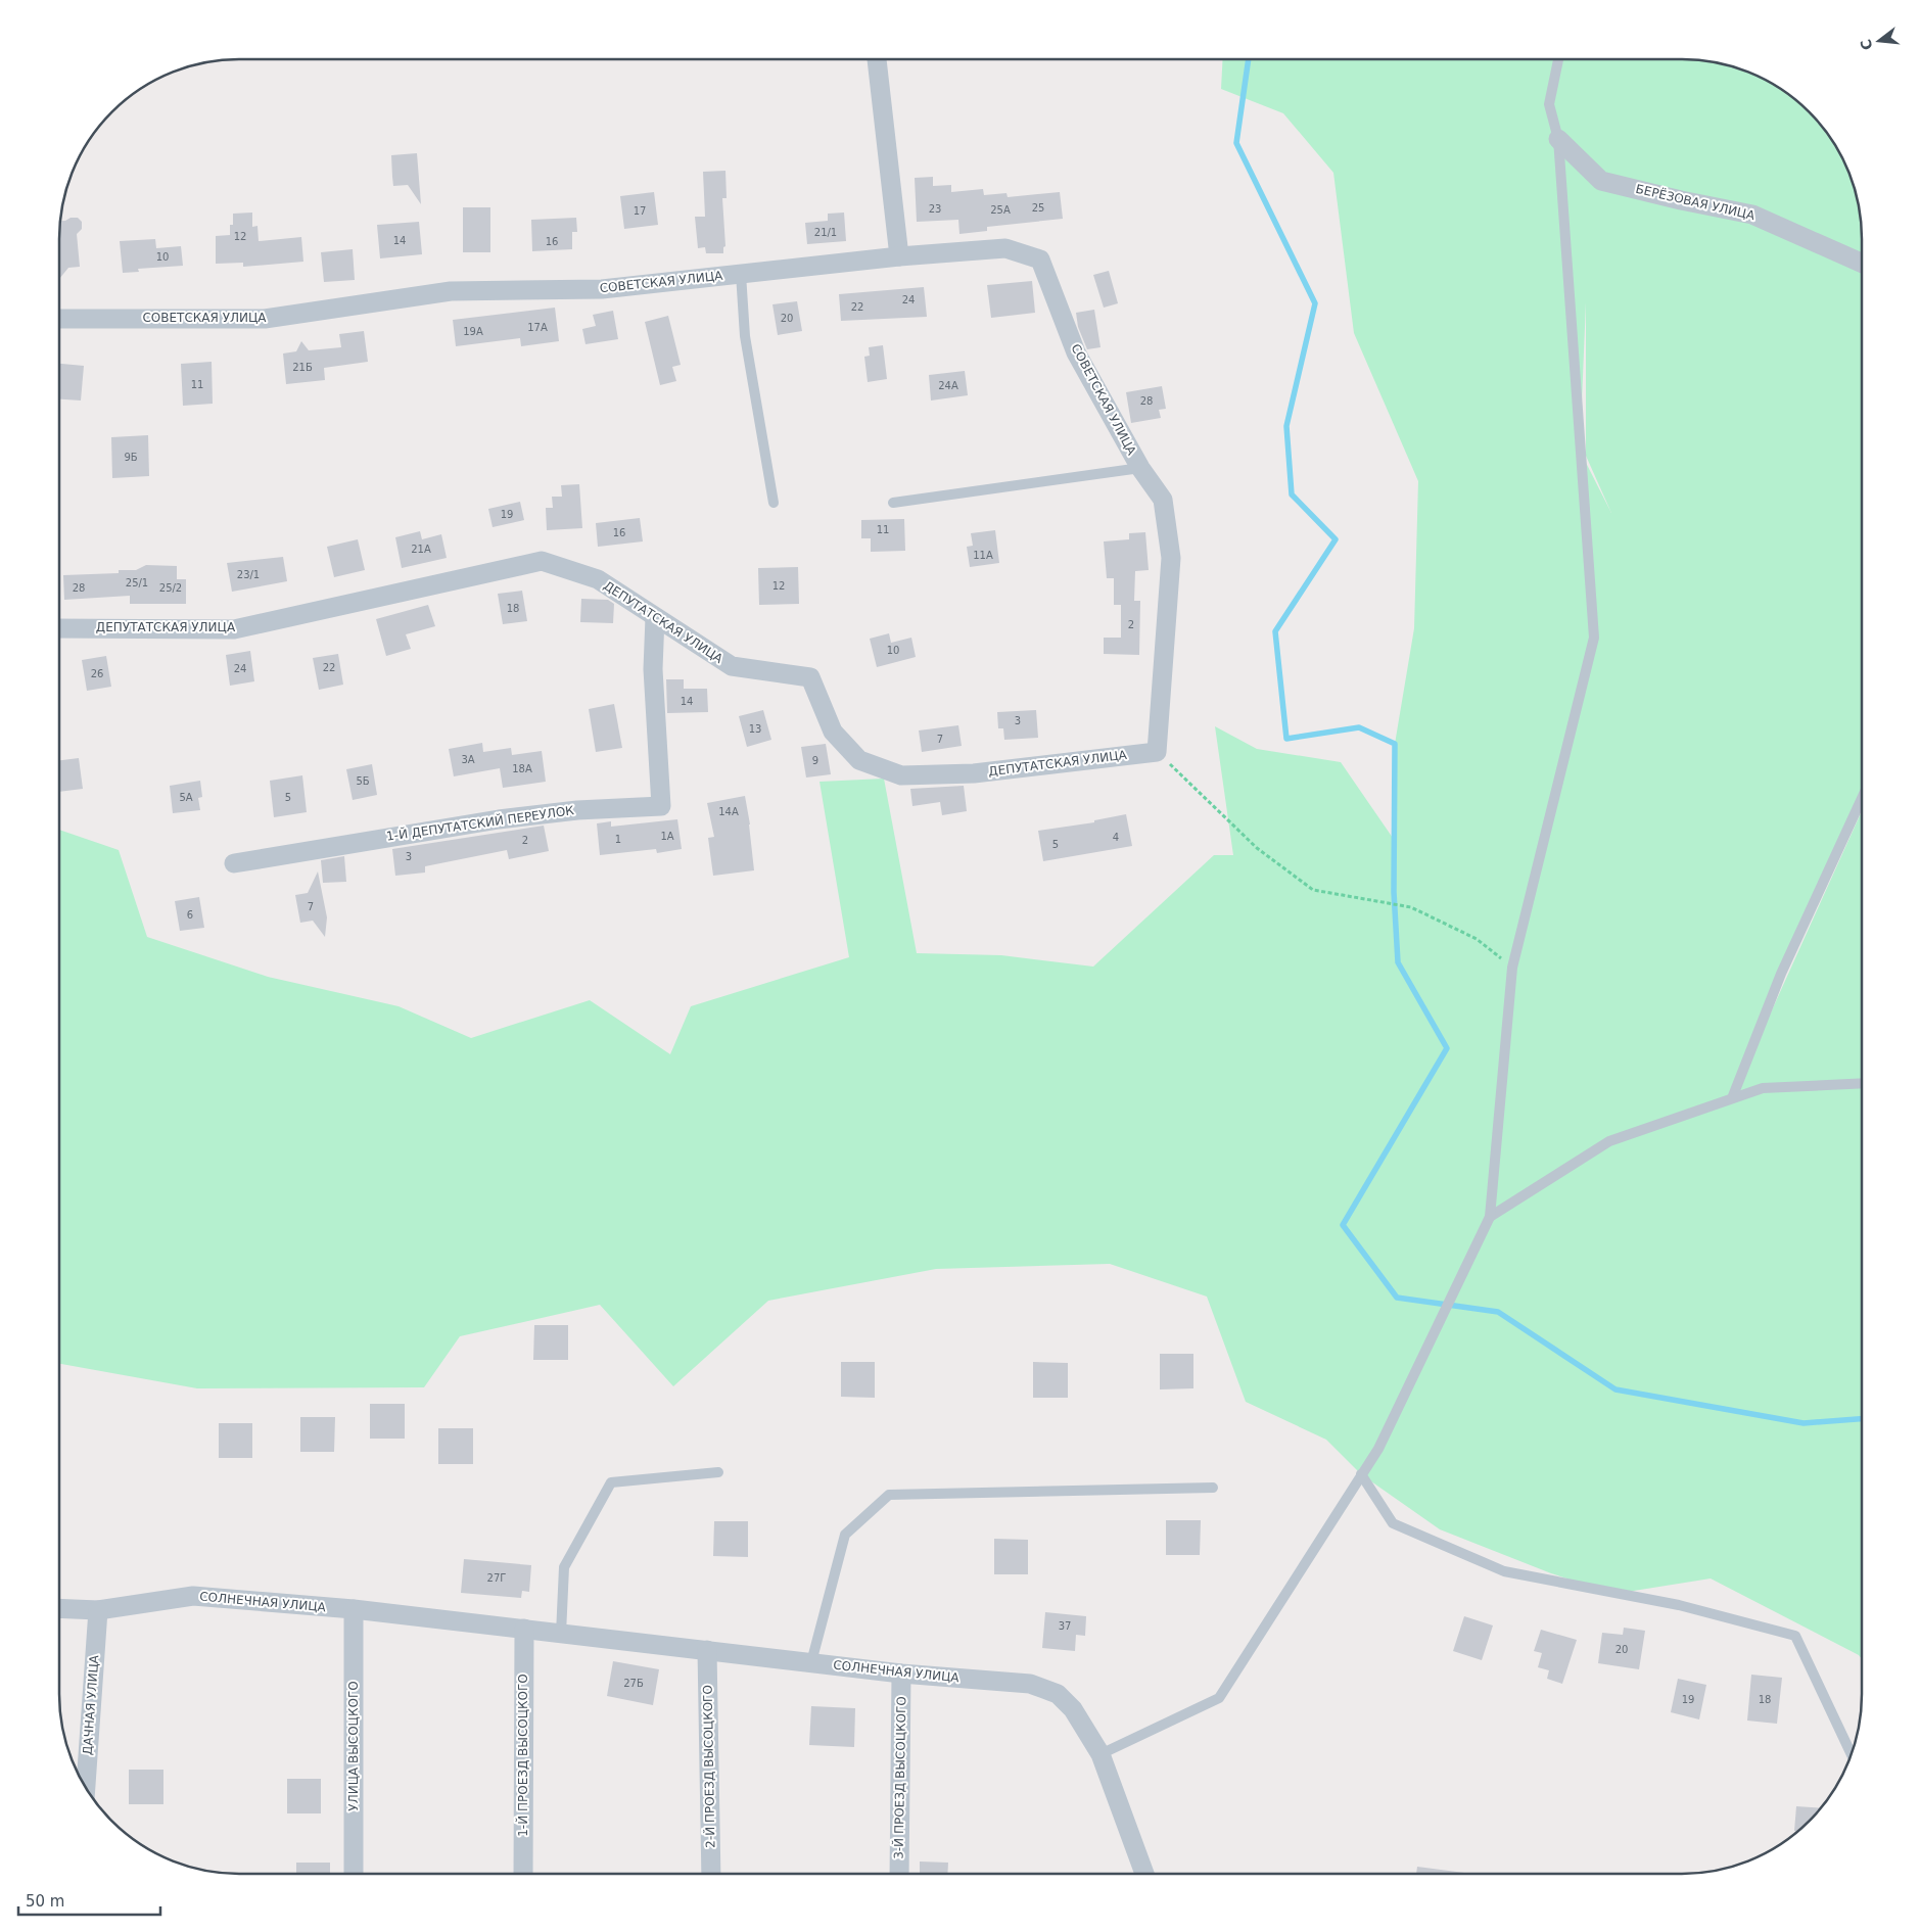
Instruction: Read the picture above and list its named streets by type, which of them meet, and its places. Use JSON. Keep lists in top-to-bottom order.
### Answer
{
  "streets": {
    "street": [
      "БЕРЁЗОВАЯ УЛИЦА",
      "СОВЕТСКАЯ УЛИЦА",
      "ДЕПУТАТСКАЯ УЛИЦА",
      "1-Й ДЕПУТАТСКИЙ ПЕРЕУЛОК",
      "СОЛНЕЧНАЯ УЛИЦА",
      "ДАЧНАЯ УЛИЦА",
      "УЛИЦА ВЫСОЦКОГО",
      "1-Й ПРОЕЗД ВЫСОЦКОГО",
      "2-Й ПРОЕЗД ВЫСОЦКОГО",
      "3-Й ПРОЕЗД ВЫСОЦКОГО"
    ]
  },
  "crossings": [
    ["ДЕПУТАТСКАЯ УЛИЦА", "1-Й ДЕПУТАТСКИЙ ПЕРЕУЛОК"],
    ["СОЛНЕЧНАЯ УЛИЦА", "ДАЧНАЯ УЛИЦА"],
    ["СОЛНЕЧНАЯ УЛИЦА", "УЛИЦА ВЫСОЦКОГО"],
    ["СОЛНЕЧНАЯ УЛИЦА", "1-Й ПРОЕЗД ВЫСОЦКОГО"],
    ["СОЛНЕЧНАЯ УЛИЦА", "2-Й ПРОЕЗД ВЫСОЦКОГО"],
    ["СОЛНЕЧНАЯ УЛИЦА", "3-Й ПРОЕЗД ВЫСОЦКОГО"]
  ],
  "house_numbers": [
    "25",
    "23",
    "25А",
    "17",
    "21/1",
    "12",
    "14",
    "16",
    "10",
    "24",
    "22",
    "20",
    "17А",
    "19А",
    "21Б",
    "11",
    "24А",
    "28",
    "9Б",
    "19",
    "11",
    "16",
    "21А",
    "11А",
    "23/1",
    "25/1",
    "12",
    "28",
    "25/2",
    "18",
    "2",
    "10",
    "22",
    "24",
    "26",
    "14",
    "3",
    "13",
    "7",
    "3А",
    "9",
    "18А",
    "5Б",
    "5А",
    "5",
    "14А",
    "1А",
    "4",
    "1",
    "2",
    "5",
    "3",
    "7",
    "6",
    "27Г",
    "37",
    "20",
    "27Б",
    "19",
    "18"
  ],
  "scale_bar": "50 m",
  "north": "left"
}
